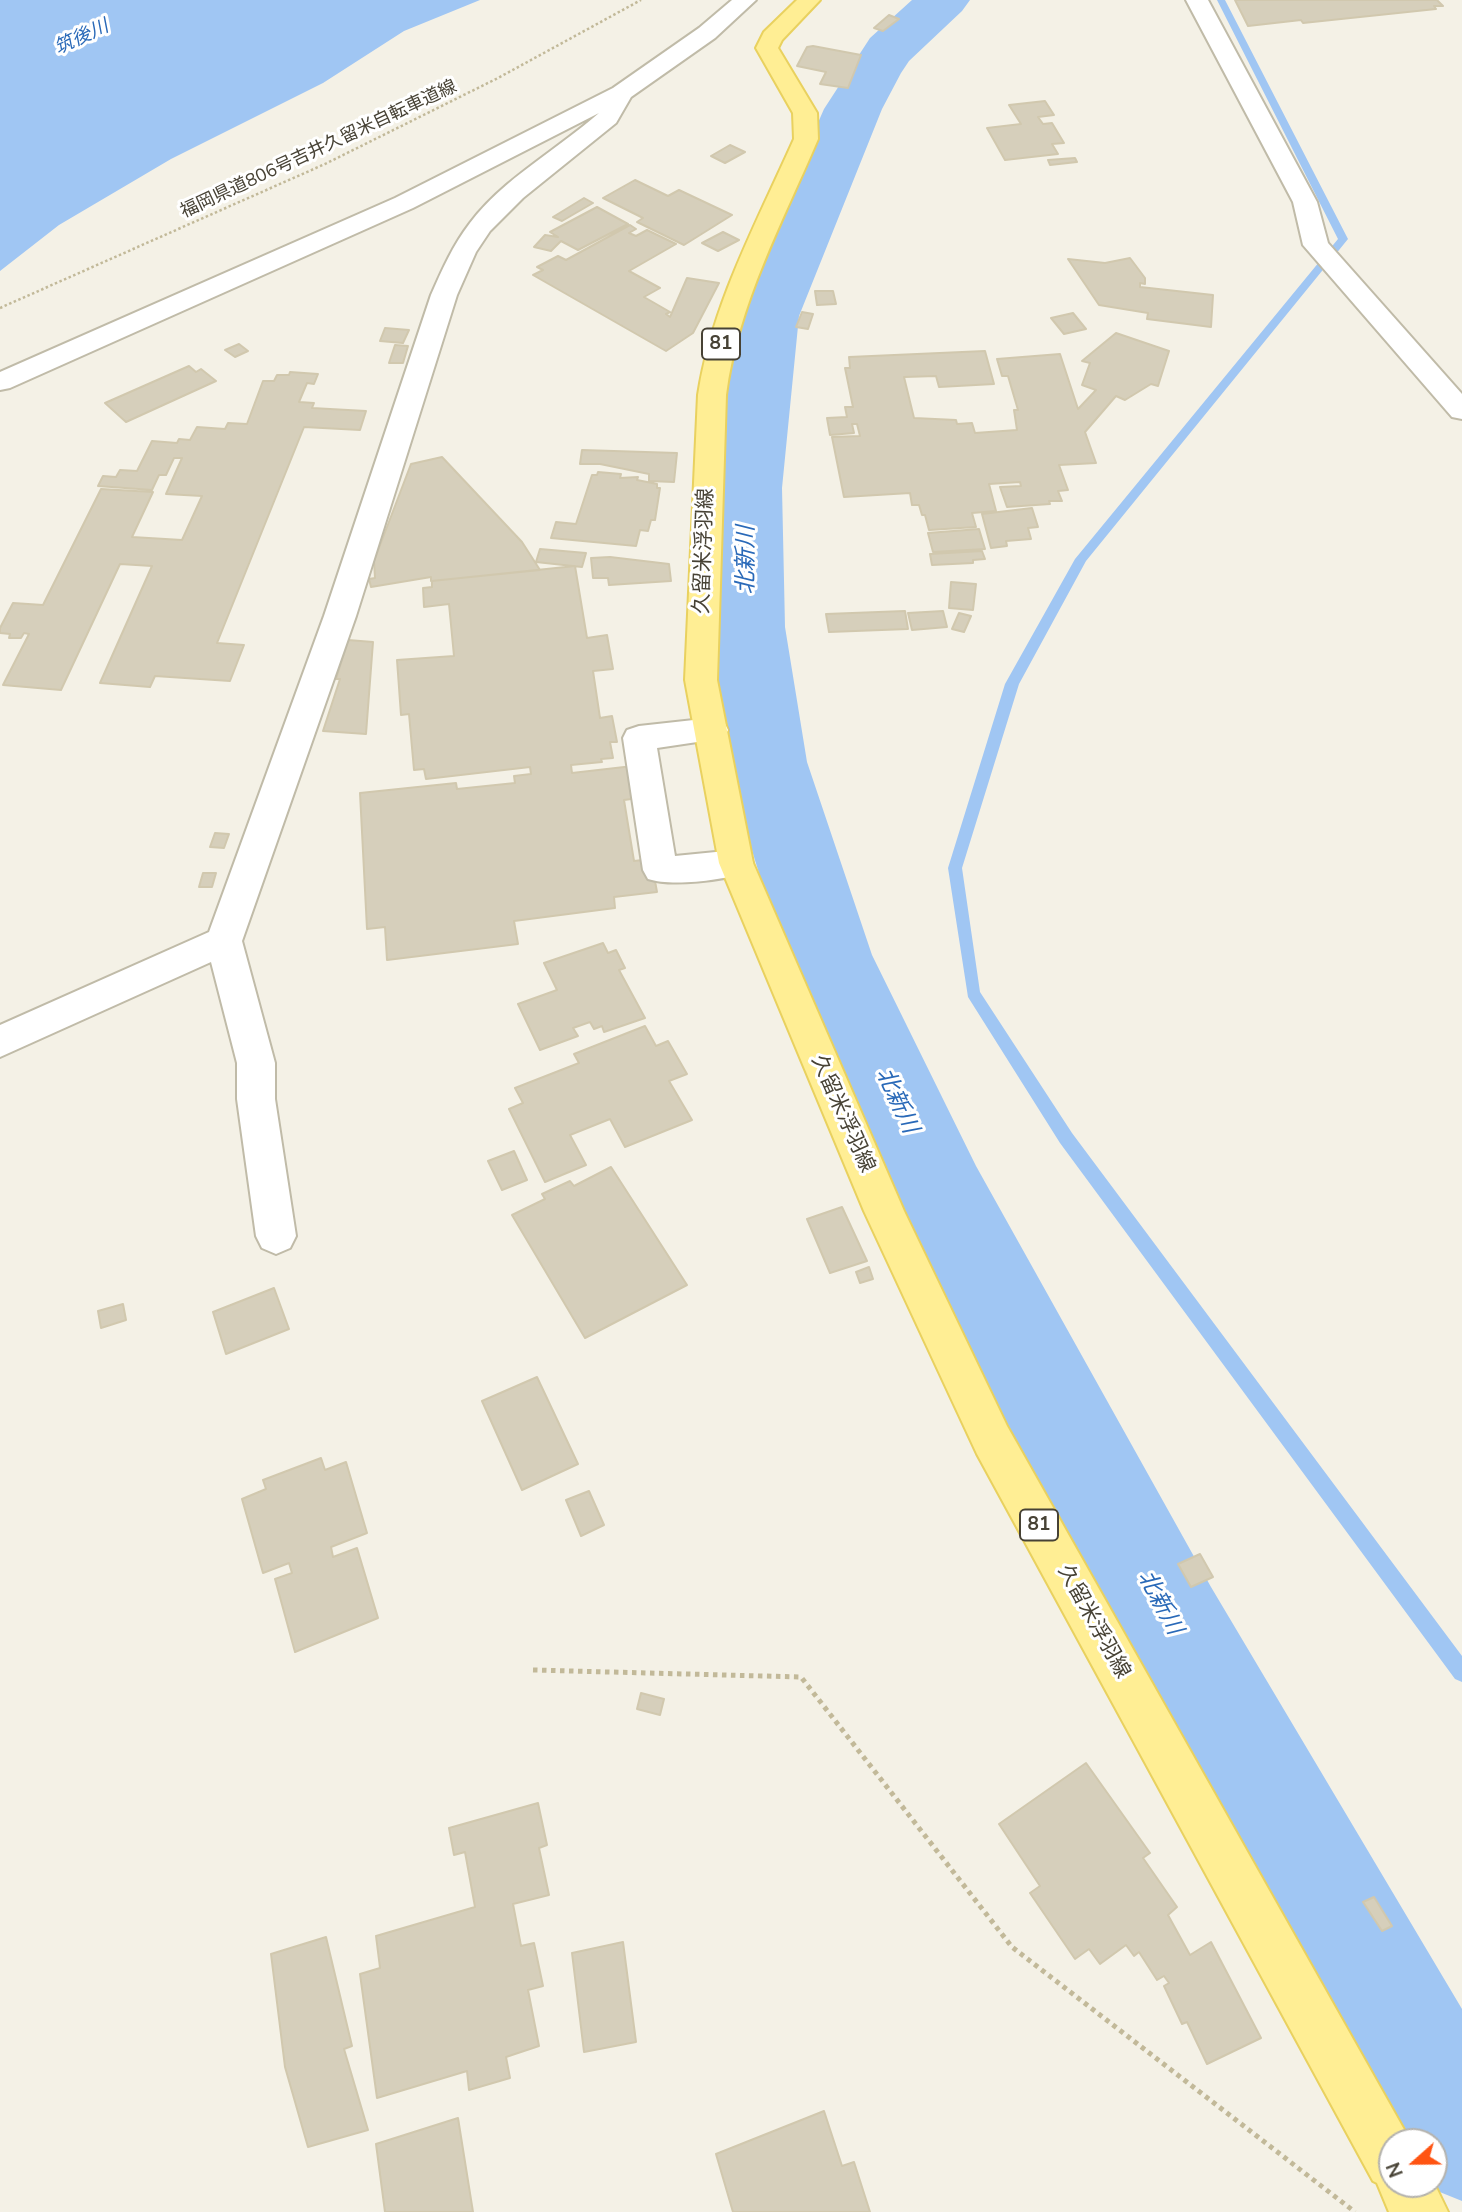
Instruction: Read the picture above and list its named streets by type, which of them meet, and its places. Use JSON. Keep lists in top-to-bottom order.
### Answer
{
  "streets": {
    "main road": ["81", "久留米浮羽線"],
    "path": ["福岡県道806号吉井久留米自転車道線"]
  },
  "water": ["筑後川", "北新川"],
  "north": "left"
}
